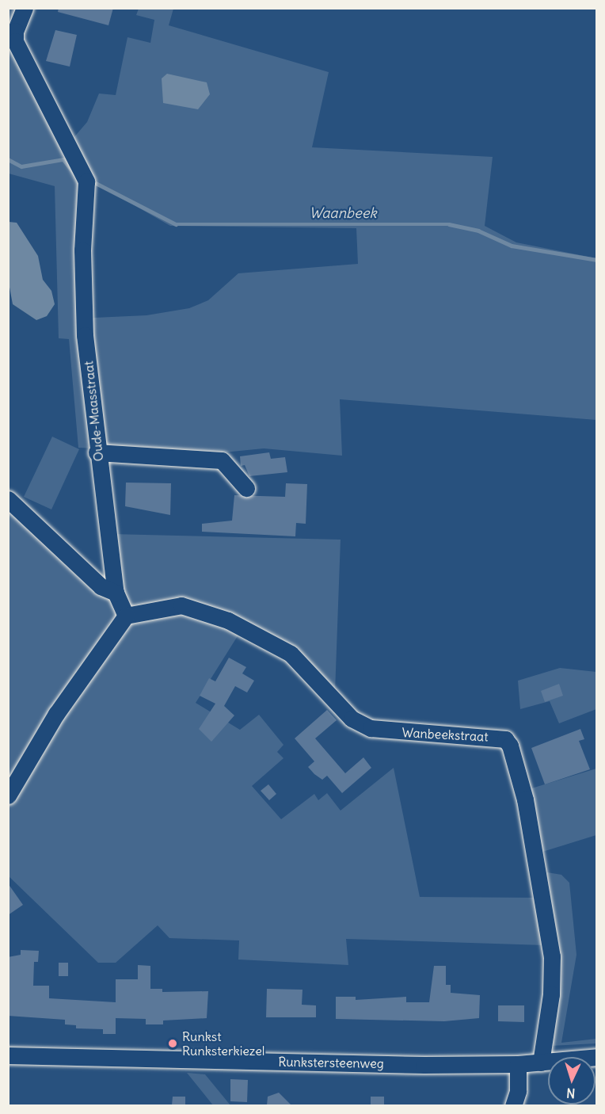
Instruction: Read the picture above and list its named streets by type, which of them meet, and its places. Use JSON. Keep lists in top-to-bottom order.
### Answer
{
  "streets": {
    "street": ["Oude-Maasstraat", "Wanbeekstraat", "Runkstersteenweg"]
  },
  "crossings": [
    ["Oude-Maasstraat", "Wanbeekstraat"],
    ["Wanbeekstraat", "Runkstersteenweg"]
  ],
  "water": ["Waanbeek"],
  "places": ["Runkst Runksterkiezel"],
  "north": "bottom"
}
